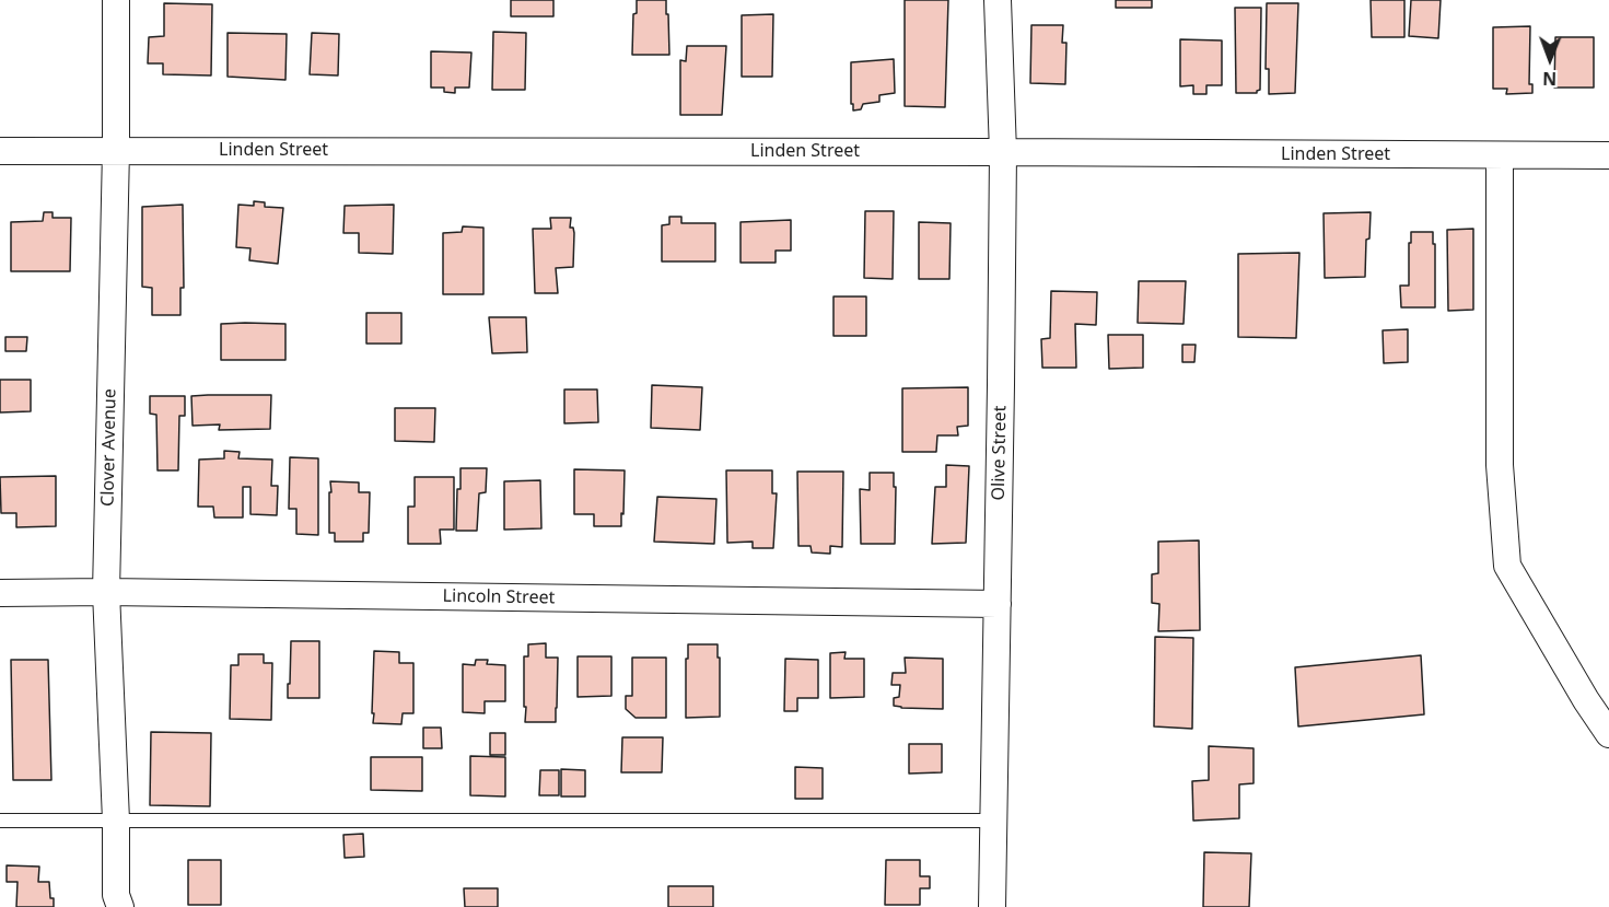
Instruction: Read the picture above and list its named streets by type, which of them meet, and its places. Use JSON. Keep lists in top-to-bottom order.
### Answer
{
  "streets": {
    "street": [
      "Linden Street",
      "Clover Avenue",
      "Olive Street",
      "Lincoln Street"
    ]
  },
  "crossings": [
    ["Linden Street", "Clover Avenue"],
    ["Linden Street", "Olive Street"],
    ["Clover Avenue", "Lincoln Street"],
    ["Olive Street", "Lincoln Street"]
  ],
  "north": "bottom"
}
